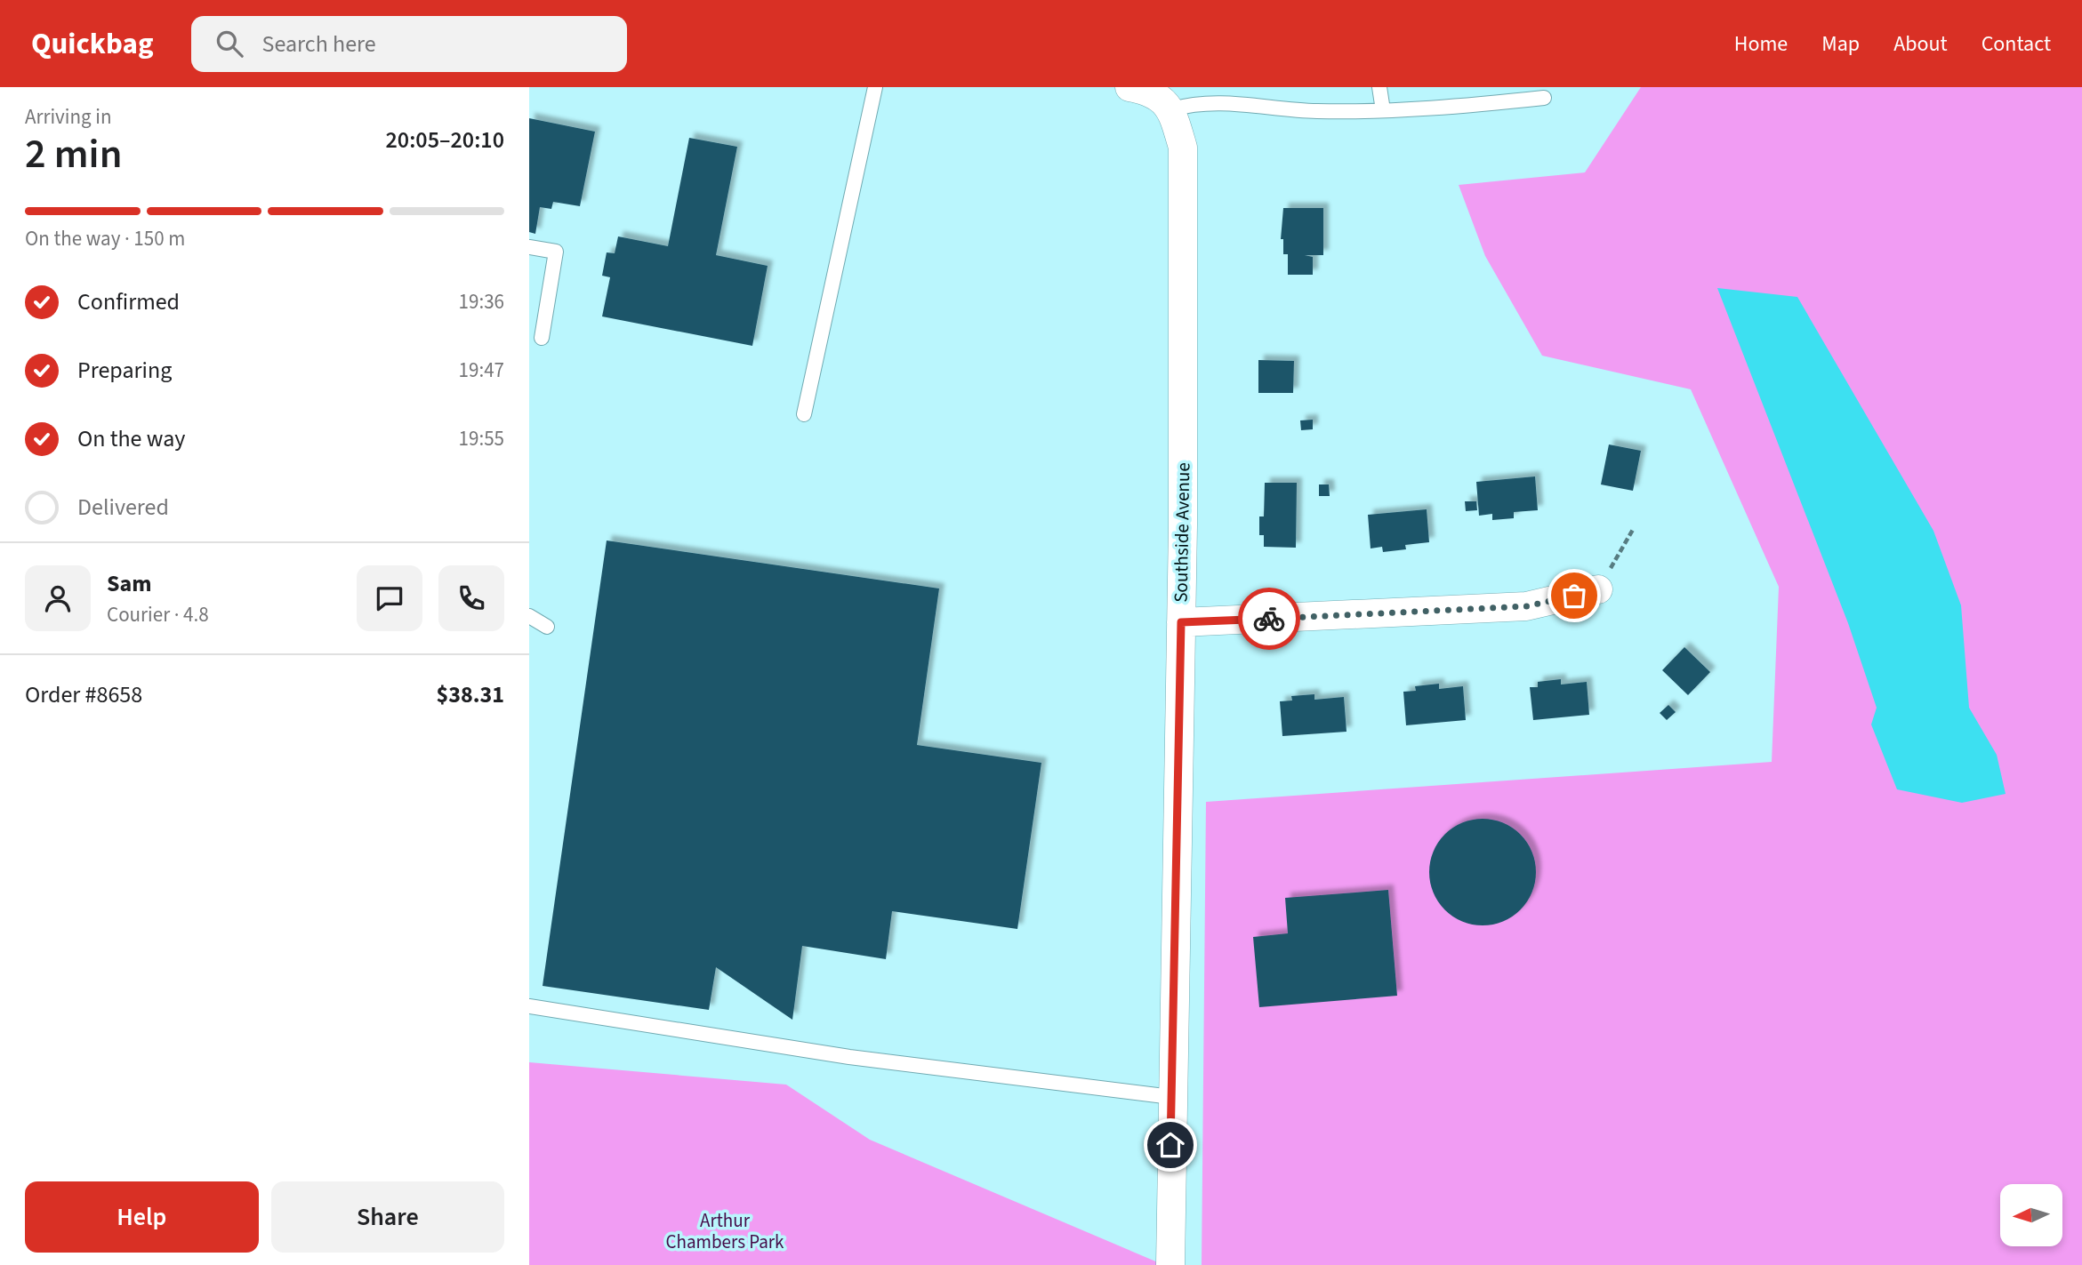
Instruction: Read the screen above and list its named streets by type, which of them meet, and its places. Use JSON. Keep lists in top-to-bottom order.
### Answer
{
  "streets": {
    "street": ["Southside Avenue"]
  },
  "parks": ["Arthur Chambers Park"],
  "north": "left",
  "page": {
    "header": "Quickbag",
    "search": "Search here",
    "nav": [
      "Home",
      "Map",
      "About",
      "Contact"
    ],
    "heading": ["2 min", "Arriving in", "20:05–20:10"],
    "panel": [
      "Sam",
      "Courier · 4.8",
      "Order #8658",
      "$38.31"
    ],
    "bar": "On the way · 150 m",
    "list": [
      ["Confirmed", "19:36"],
      ["Preparing", "19:47"],
      ["On the way", "19:55"],
      "Delivered"
    ],
    "buttons": ["Help", "Share"]
  }
}
